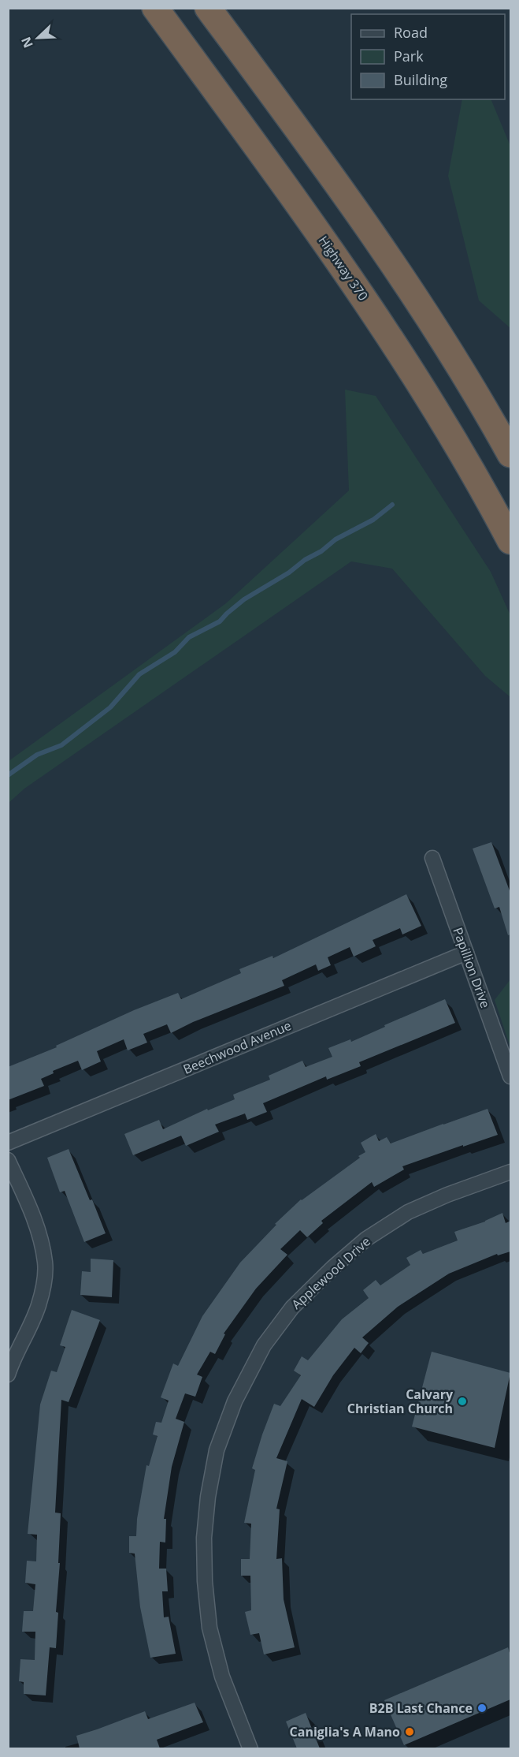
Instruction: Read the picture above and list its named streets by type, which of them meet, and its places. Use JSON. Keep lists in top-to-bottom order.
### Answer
{
  "streets": {
    "highway": ["Highway 370"],
    "street": ["Papillion Drive", "Beechwood Avenue", "Applewood Drive"]
  },
  "crossings": [
    ["Papillion Drive", "Beechwood Avenue"]
  ],
  "places": ["Calvary Christian Church", "B2B Last Chance", "Caniglia's A Mano"],
  "legend": ["Road", "Park", "Building"],
  "north": "bottom left"
}
